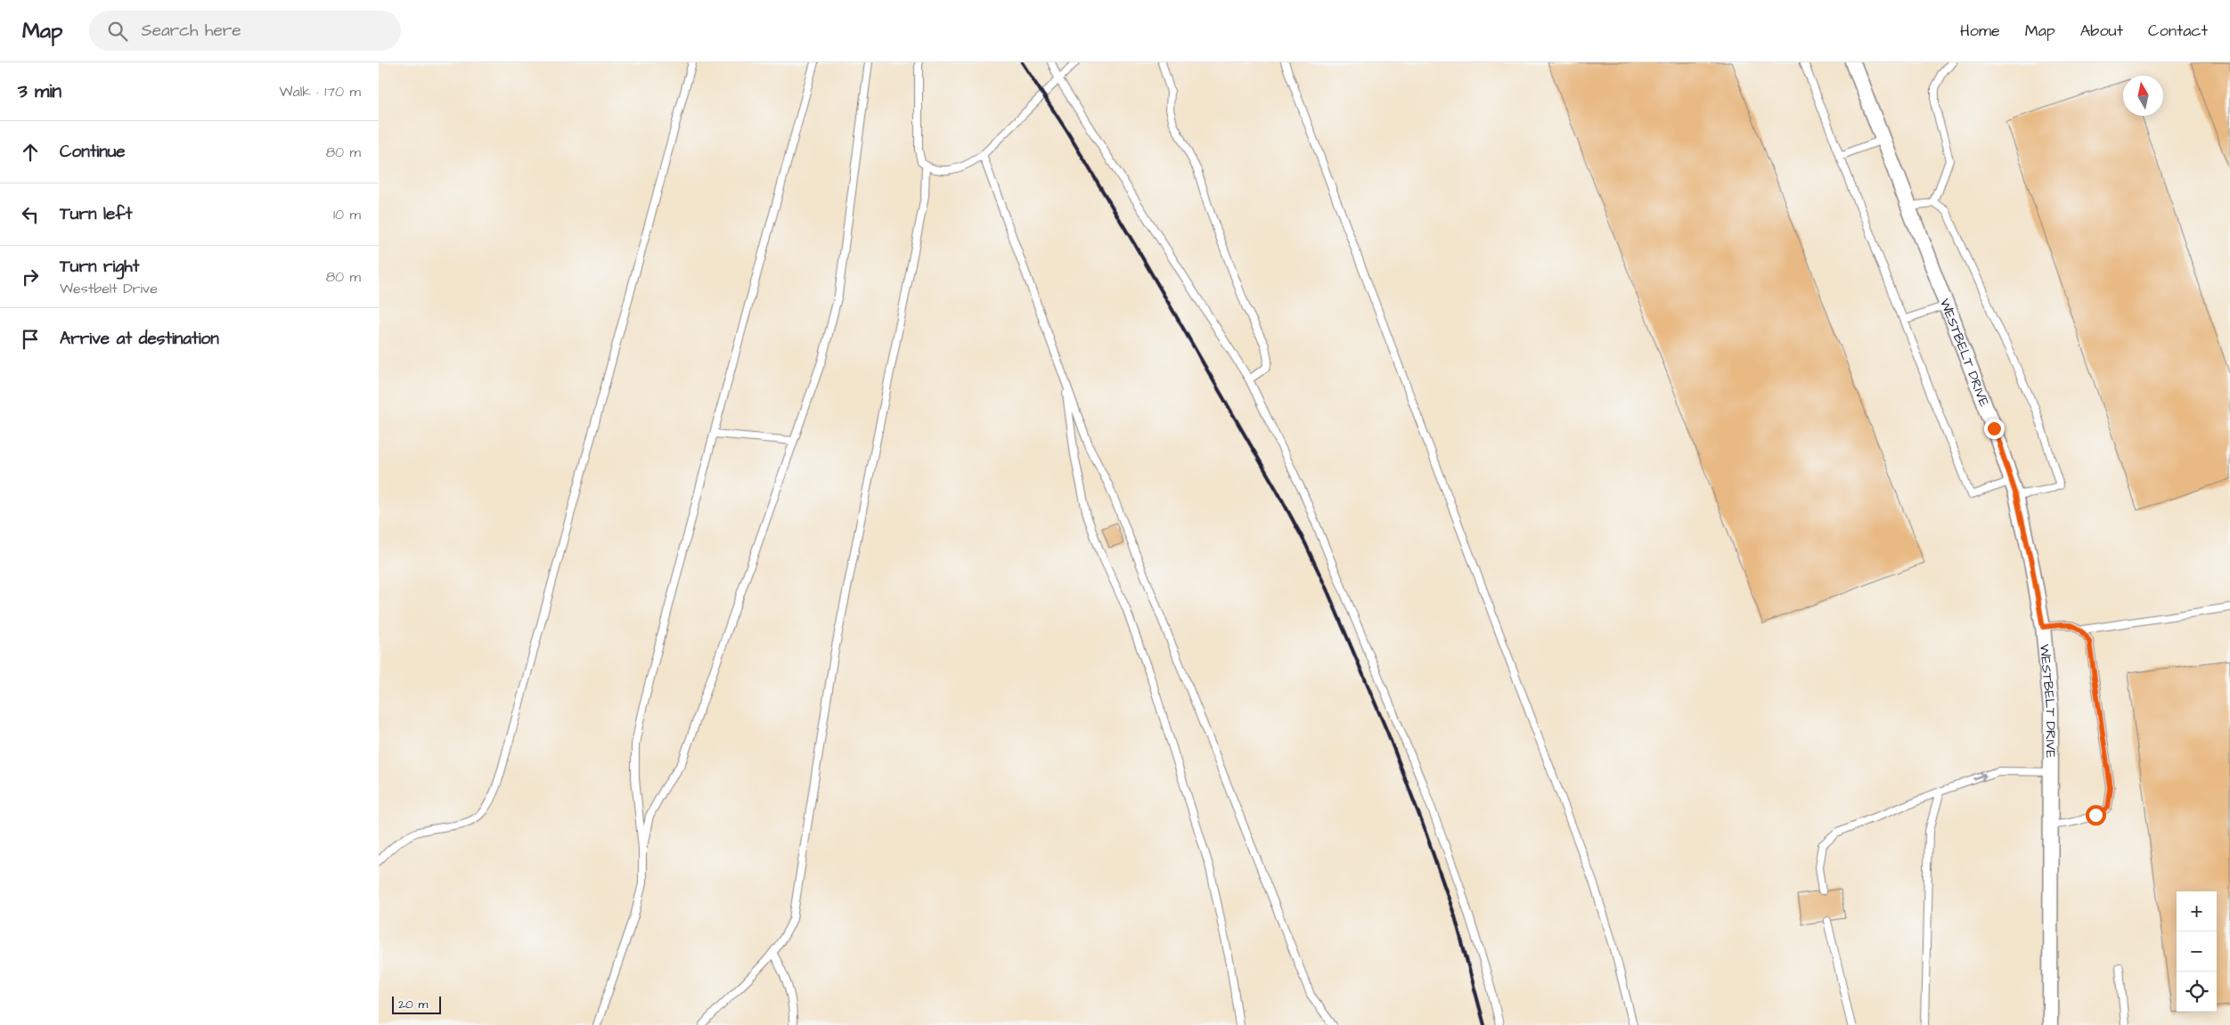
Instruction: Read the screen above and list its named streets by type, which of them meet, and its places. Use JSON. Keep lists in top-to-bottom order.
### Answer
{
  "streets": {
    "street": ["WESTBELT DRIVE"]
  },
  "scale_bar": "20 m",
  "north": "top",
  "page": {
    "header": "Map",
    "search": "Search here",
    "nav": [
      "Home",
      "Map",
      "About",
      "Contact"
    ],
    "heading": ["3 min", "Walk · 170 m"],
    "list": [
      ["Continue", "80 m"],
      ["Turn left", "10 m"],
      ["Turn right", "Westbelt Drive", "80 m"],
      "Arrive at destination"
    ],
    "map_buttons": ["+", "−"],
    "scale": "20 m"
  }
}
